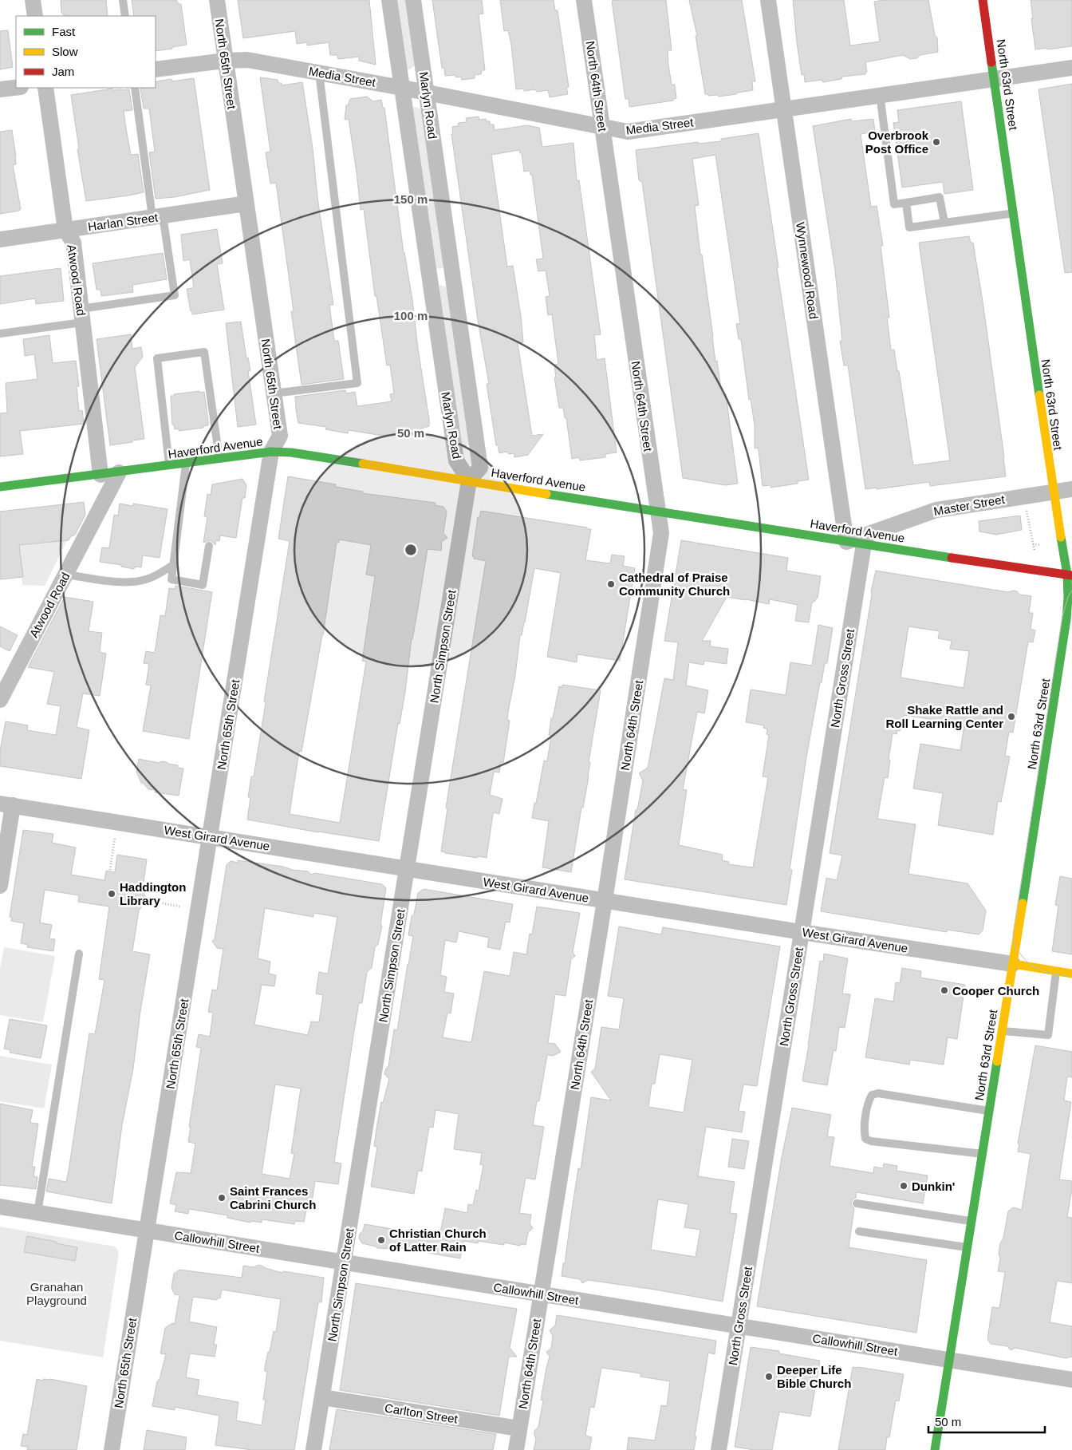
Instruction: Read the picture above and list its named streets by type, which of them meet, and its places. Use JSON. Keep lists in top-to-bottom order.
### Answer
{
  "streets": {
    "main road": ["North 63rd Street", "Haverford Avenue", "West Girard Avenue"],
    "street": [
      "North 65th Street",
      "Media Street",
      "North 64th Street",
      "Marlyn Road",
      "Harlan Street",
      "Wynnewood Road",
      "Atwood Road",
      "Master Street",
      "North Simpson Street",
      "North Gross Street",
      "Callowhill Street",
      "Carlton Street"
    ]
  },
  "crossings": [
    ["North 65th Street", "Media Street"],
    ["North 65th Street", "Harlan Street"],
    ["North 65th Street", "Haverford Avenue"],
    ["North 65th Street", "West Girard Avenue"],
    ["North 65th Street", "Callowhill Street"],
    ["Media Street", "North 63rd Street"],
    ["Media Street", "North 64th Street"],
    ["Media Street", "Marlyn Road"],
    ["Media Street", "Wynnewood Road"],
    ["North 63rd Street", "Haverford Avenue"],
    ["North 63rd Street", "Master Street"],
    ["North 63rd Street", "West Girard Avenue"],
    ["North 63rd Street", "Callowhill Street"],
    ["North 64th Street", "Haverford Avenue"],
    ["North 64th Street", "West Girard Avenue"],
    ["North 64th Street", "Callowhill Street"],
    ["North 64th Street", "Carlton Street"],
    ["Marlyn Road", "Haverford Avenue"],
    ["Marlyn Road", "North Simpson Street"],
    ["Harlan Street", "Atwood Road"],
    ["Wynnewood Road", "Haverford Avenue"],
    ["Wynnewood Road", "Master Street"],
    ["Atwood Road", "Haverford Avenue"],
    ["Haverford Avenue", "Master Street"],
    ["Haverford Avenue", "North Simpson Street"],
    ["Haverford Avenue", "North Gross Street"],
    ["North Simpson Street", "West Girard Avenue"],
    ["North Simpson Street", "Callowhill Street"],
    ["North Simpson Street", "Carlton Street"],
    ["North Gross Street", "West Girard Avenue"],
    ["North Gross Street", "Callowhill Street"]
  ],
  "parks": ["Granahan Playground"],
  "places": [
    "Overbrook Post Office",
    "Cathedral of Praise Community Church",
    "Shake Rattle and Roll Learning Center",
    "Haddington Library",
    "Cooper Church",
    "Dunkin'",
    "Saint Frances Cabrini Church",
    "Christian Church of Latter Rain",
    "Deeper Life Bible Church"
  ],
  "legend": ["Fast", "Slow", "Jam"],
  "scale_bar": "50 m",
  "rings": ["150 m", "100 m", "50 m"]
}
